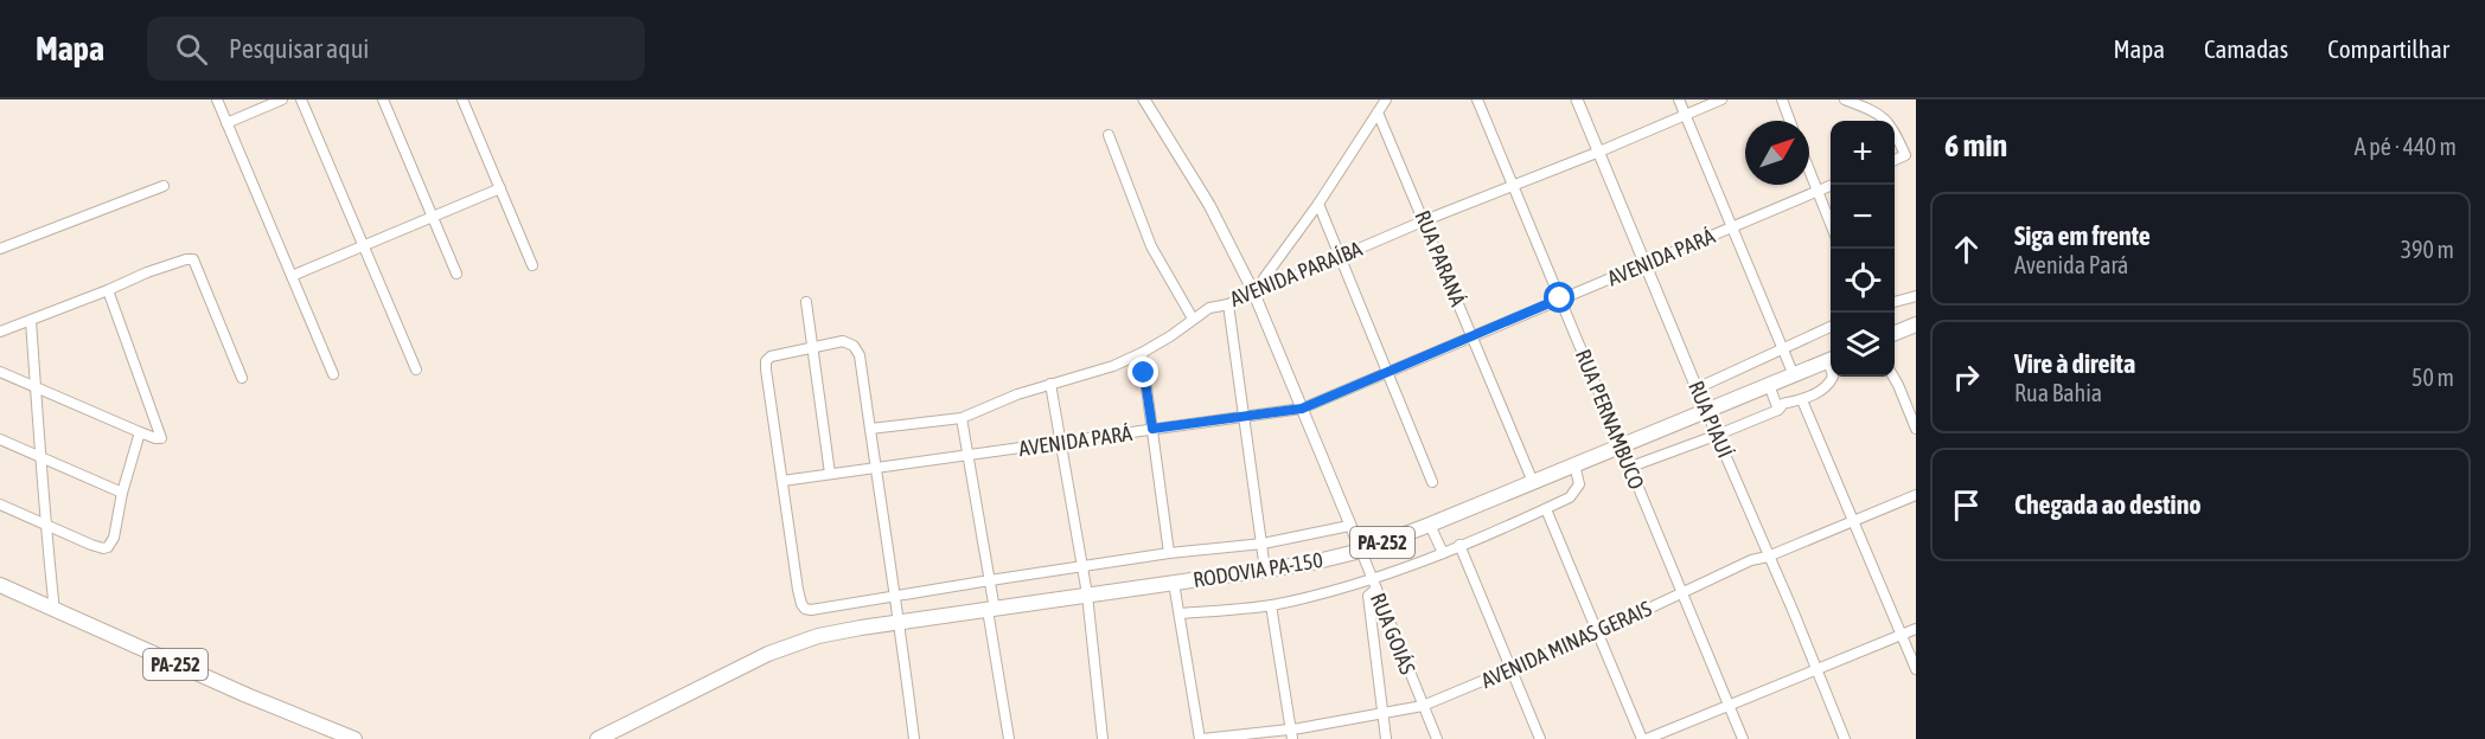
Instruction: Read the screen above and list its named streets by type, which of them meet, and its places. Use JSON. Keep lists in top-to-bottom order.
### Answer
{
  "streets": {
    "highway": ["PA-252", "RODOVIA PA-150"],
    "street": [
      "AVENIDA PARÁ",
      "RUA PARANÁ",
      "AVENIDA PARAÍBA",
      "RUA PERNAMBUCO",
      "RUA PIAUÍ",
      "RUA GOIÁS",
      "AVENIDA MINAS GERAIS"
    ]
  },
  "crossings": [
    ["AVENIDA PARÁ", "RUA PARANÁ"],
    ["AVENIDA PARÁ", "RUA PERNAMBUCO"],
    ["AVENIDA PARÁ", "RUA PIAUÍ"],
    ["AVENIDA PARÁ", "RUA GOIÁS"],
    ["RUA PARANÁ", "AVENIDA PARAÍBA"],
    ["RUA PARANÁ", "RODOVIA PA-150"],
    ["AVENIDA PARAÍBA", "RUA PERNAMBUCO"],
    ["AVENIDA PARAÍBA", "RUA PIAUÍ"],
    ["AVENIDA PARAÍBA", "RUA GOIÁS"],
    ["RUA PERNAMBUCO", "RODOVIA PA-150"],
    ["RUA PERNAMBUCO", "AVENIDA MINAS GERAIS"],
    ["RUA PIAUÍ", "RODOVIA PA-150"],
    ["RUA PIAUÍ", "AVENIDA MINAS GERAIS"],
    ["PA-252", "RODOVIA PA-150"],
    ["RODOVIA PA-150", "RUA GOIÁS"],
    ["RUA GOIÁS", "AVENIDA MINAS GERAIS"]
  ],
  "north": "top right",
  "page": {
    "header": "Mapa",
    "search": "Pesquisar aqui",
    "nav": ["Mapa", "Camadas", "Compartilhar"],
    "heading": ["6 min", "A pé · 440 m"],
    "map_buttons": ["+", "−"],
    "list": [
      ["Siga em frente", "Avenida Pará", "390 m"],
      ["Vire à direita", "Rua Bahia", "50 m"],
      "Chegada ao destino"
    ]
  }
}
